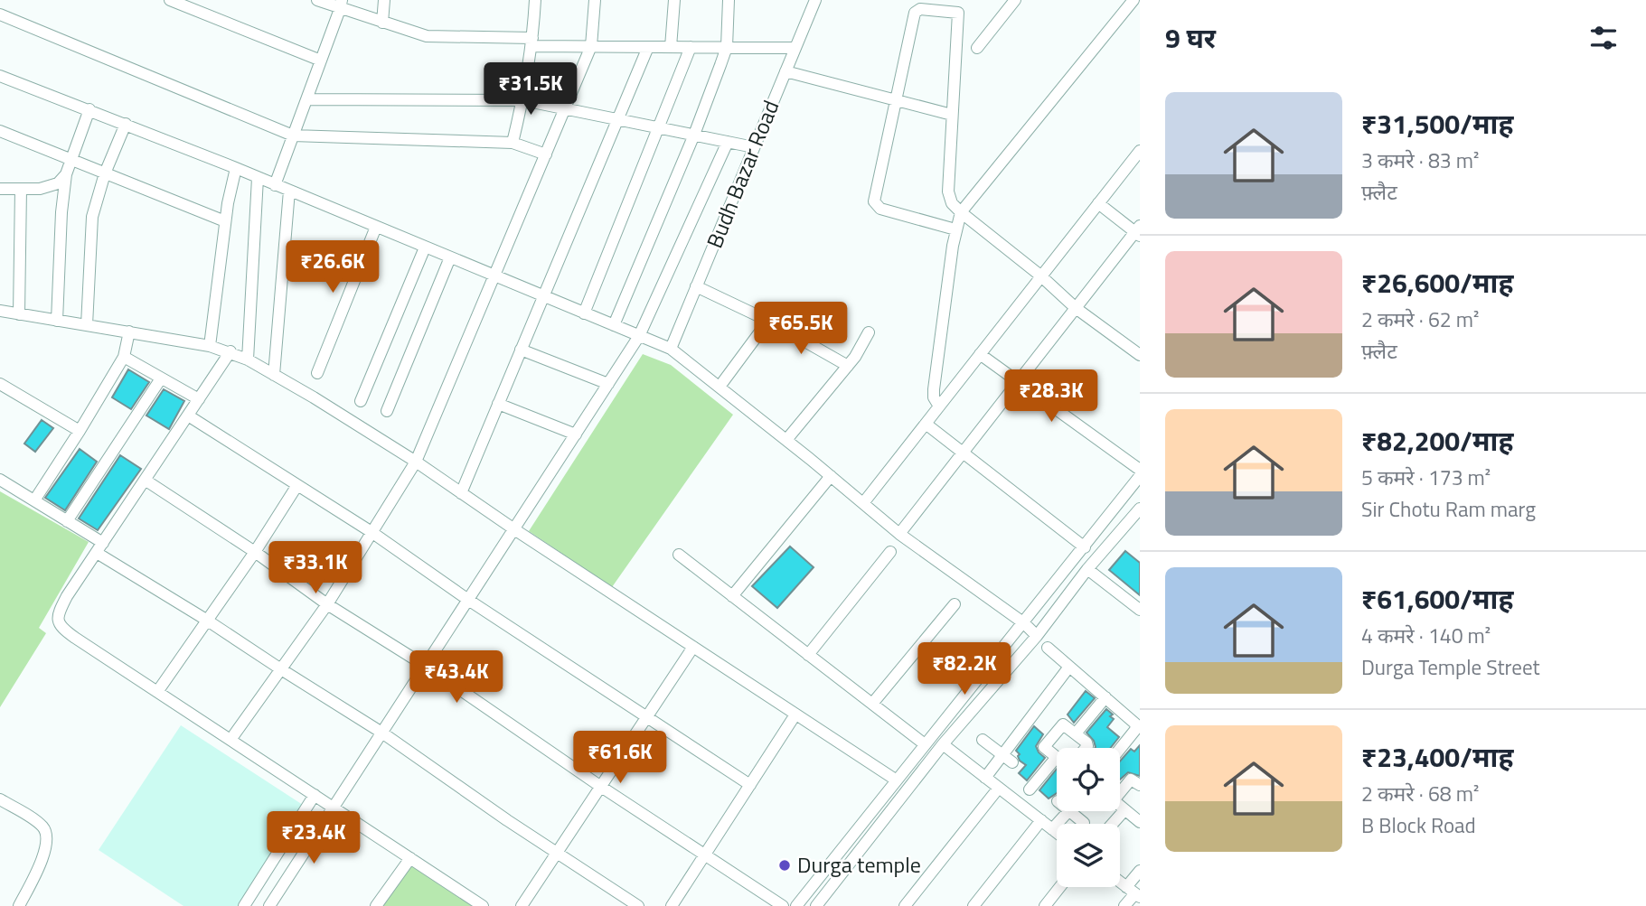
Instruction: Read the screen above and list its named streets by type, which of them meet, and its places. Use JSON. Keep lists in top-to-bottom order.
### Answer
{
  "streets": {
    "street": ["Budh Bazar Road"]
  },
  "places": ["Durga temple"],
  "page": {
    "heading": "9 घर",
    "price": [
      "₹31.5K",
      "₹26.6K",
      "₹65.5K",
      "₹28.3K",
      "₹33.1K",
      "₹82.2K",
      "₹43.4K",
      "₹61.6K",
      "₹23.4K"
    ],
    "list": [
      {
        "name": "₹31,500/माह",
        "note": "3 कमरे · 83 m² · फ़्लैट"
      },
      {
        "name": "₹26,600/माह",
        "note": "2 कमरे · 62 m² · फ़्लैट"
      },
      {
        "name": "₹82,200/माह",
        "note": "5 कमरे · 173 m² · Sir Chotu Ram marg"
      },
      {
        "name": "₹61,600/माह",
        "note": "4 कमरे · 140 m² · Durga Temple Street"
      },
      {
        "name": "₹23,400/माह",
        "note": "2 कमरे · 68 m² · B Block Road"
      }
    ]
  }
}
